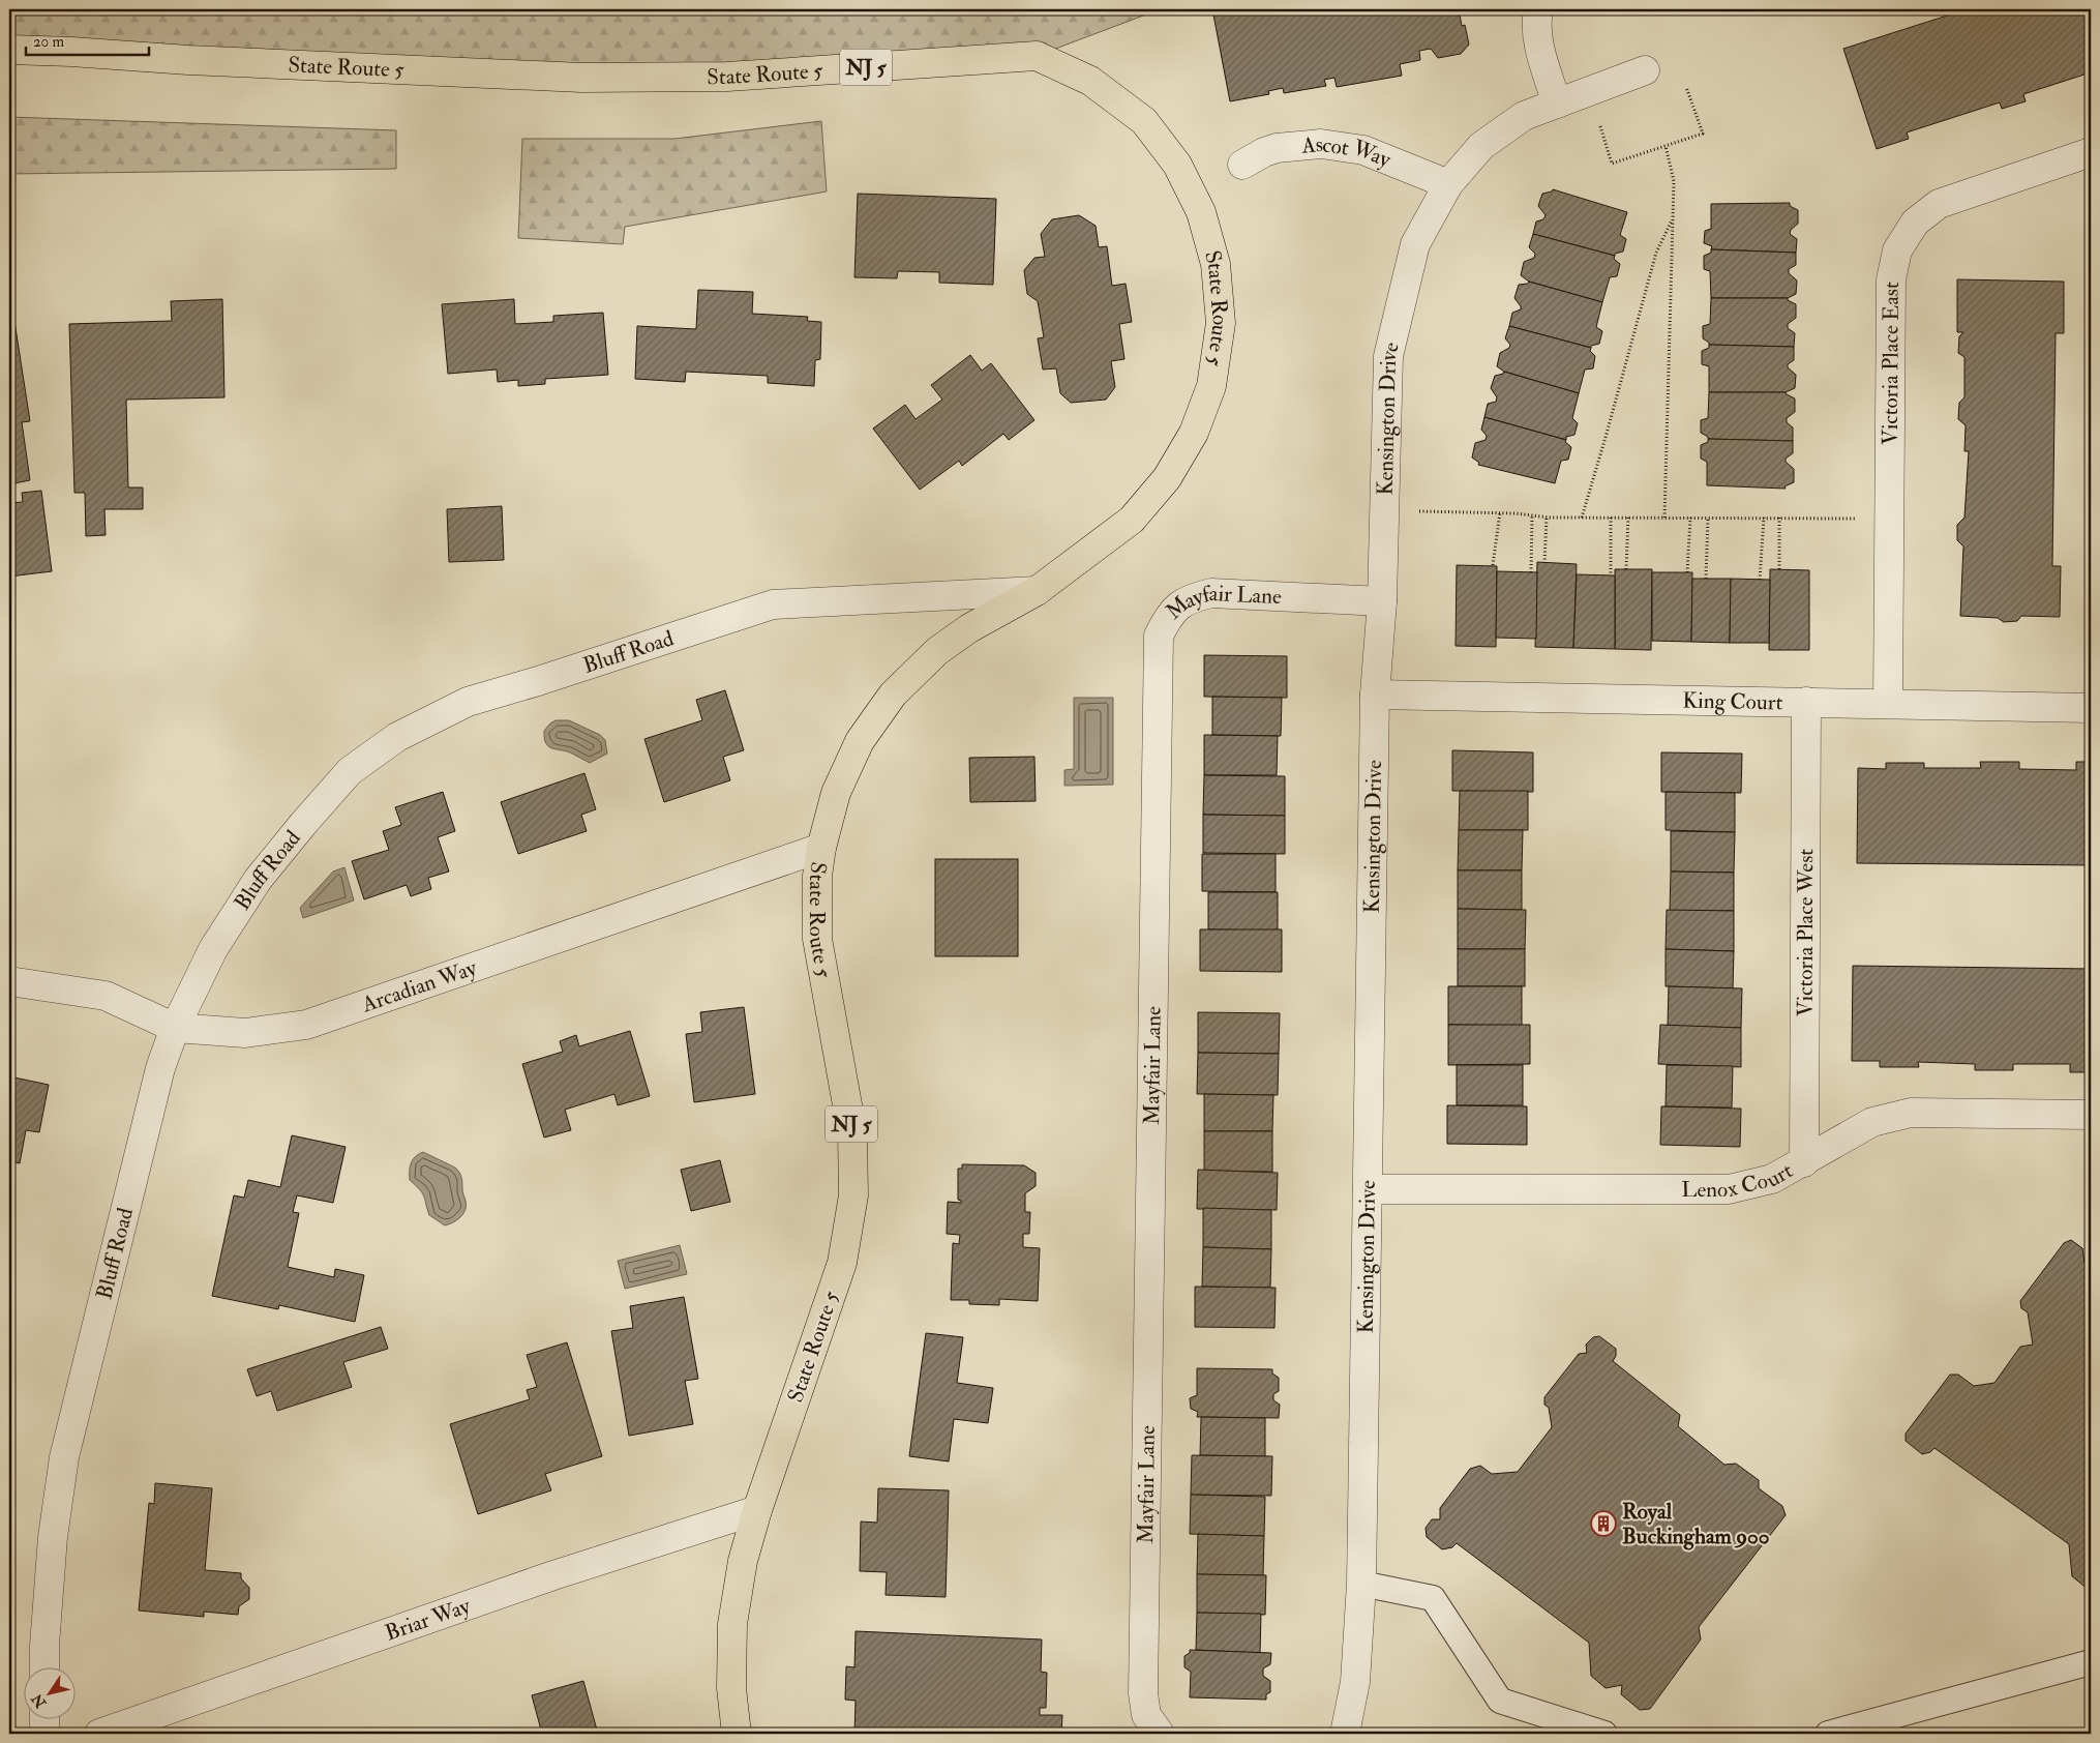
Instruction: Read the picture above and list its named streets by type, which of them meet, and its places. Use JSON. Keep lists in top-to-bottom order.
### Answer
{
  "streets": {
    "main road": ["State Route 5", "NJ 5"],
    "street": [
      "Ascot Way",
      "Victoria Place East",
      "Kensington Drive",
      "Mayfair Lane",
      "Bluff Road",
      "King Court",
      "Victoria Place West",
      "Arcadian Way",
      "Lenox Court",
      "Briar Way"
    ]
  },
  "crossings": [
    ["State Route 5", "Bluff Road"],
    ["State Route 5", "Arcadian Way"],
    ["State Route 5", "Briar Way"],
    ["Ascot Way", "Kensington Drive"],
    ["Victoria Place East", "King Court"],
    ["Kensington Drive", "Mayfair Lane"],
    ["Kensington Drive", "King Court"],
    ["Kensington Drive", "Lenox Court"],
    ["Bluff Road", "Arcadian Way"],
    ["King Court", "Victoria Place West"],
    ["Victoria Place West", "Lenox Court"]
  ],
  "places": {
    "building": ["Royal Buckingham 900"]
  },
  "scale_bar": "20 m",
  "north": "bottom left"
}
